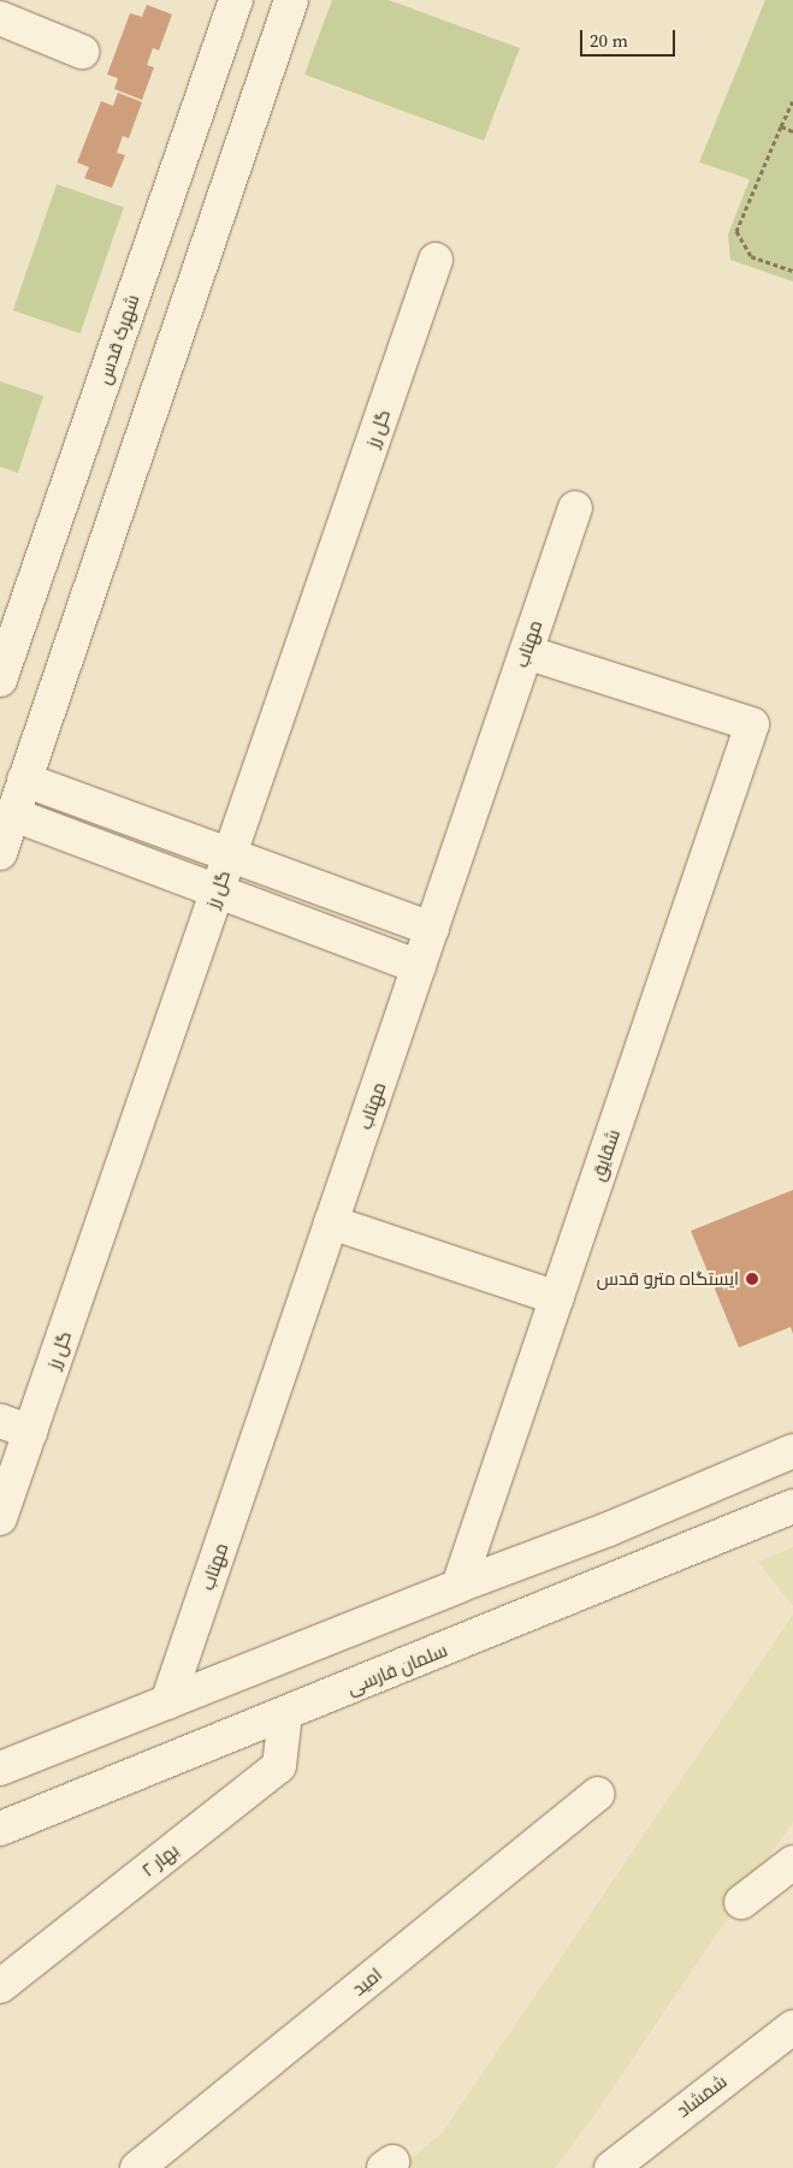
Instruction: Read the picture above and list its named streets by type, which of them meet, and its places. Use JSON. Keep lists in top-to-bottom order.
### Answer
{
  "streets": {
    "street": [
      "شهرک قدس",
      "گل رز",
      "مهتاب",
      "شقايق",
      "سلمان فارسی",
      "بهار ۲",
      "امید",
      "شمشاد"
    ]
  },
  "crossings": [
    ["مهتاب", "شقايق"],
    ["سلمان فارسی", "بهار ۲"]
  ],
  "places": ["ایستگاه مترو قدس"],
  "scale_bar": "20 m"
}
